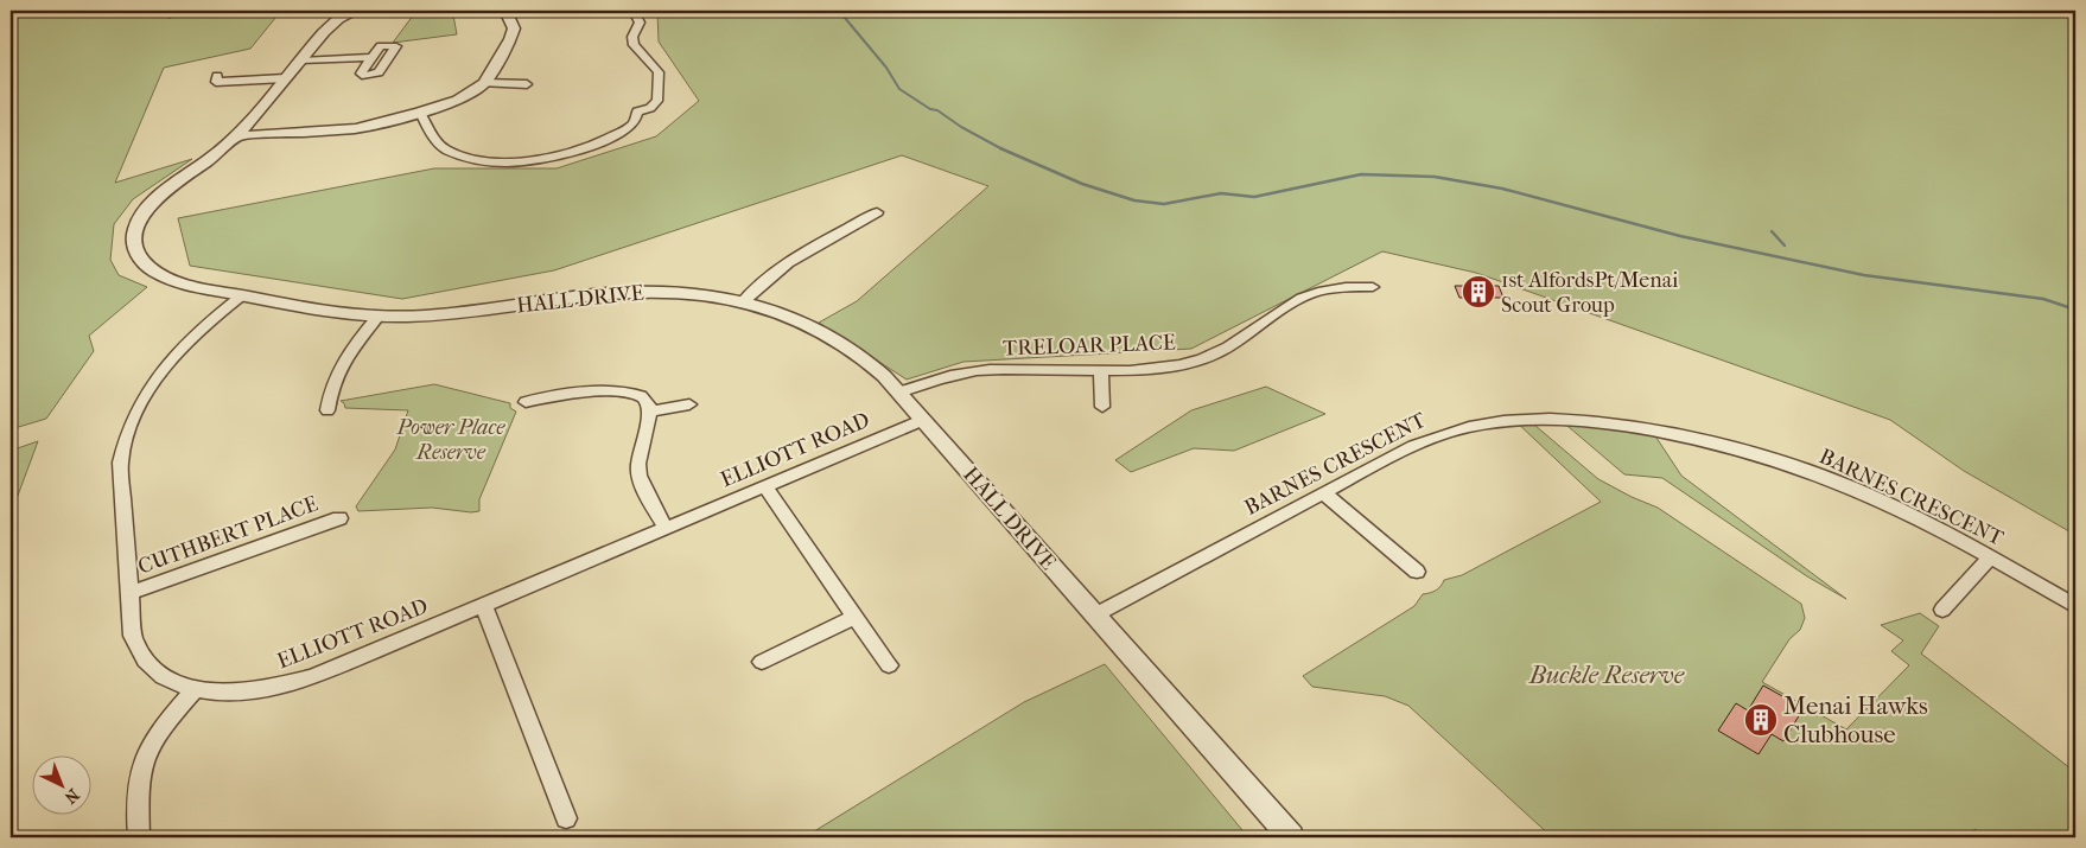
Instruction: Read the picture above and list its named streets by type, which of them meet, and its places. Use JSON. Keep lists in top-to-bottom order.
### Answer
{
  "streets": {
    "street": [
      "HALL DRIVE",
      "TRELOAR PLACE",
      "ELLIOTT ROAD",
      "BARNES CRESCENT",
      "CUTHBERT PLACE"
    ]
  },
  "crossings": [
    ["HALL DRIVE", "TRELOAR PLACE"],
    ["HALL DRIVE", "ELLIOTT ROAD"],
    ["HALL DRIVE", "BARNES CRESCENT"],
    ["ELLIOTT ROAD", "CUTHBERT PLACE"]
  ],
  "parks": ["Power Place Reserve", "Buckle Reserve"],
  "places": {
    "building": ["1st AlfordsPt/Menai Scout Group", "Menai Hawks Clubhouse"]
  },
  "north": "bottom right"
}
